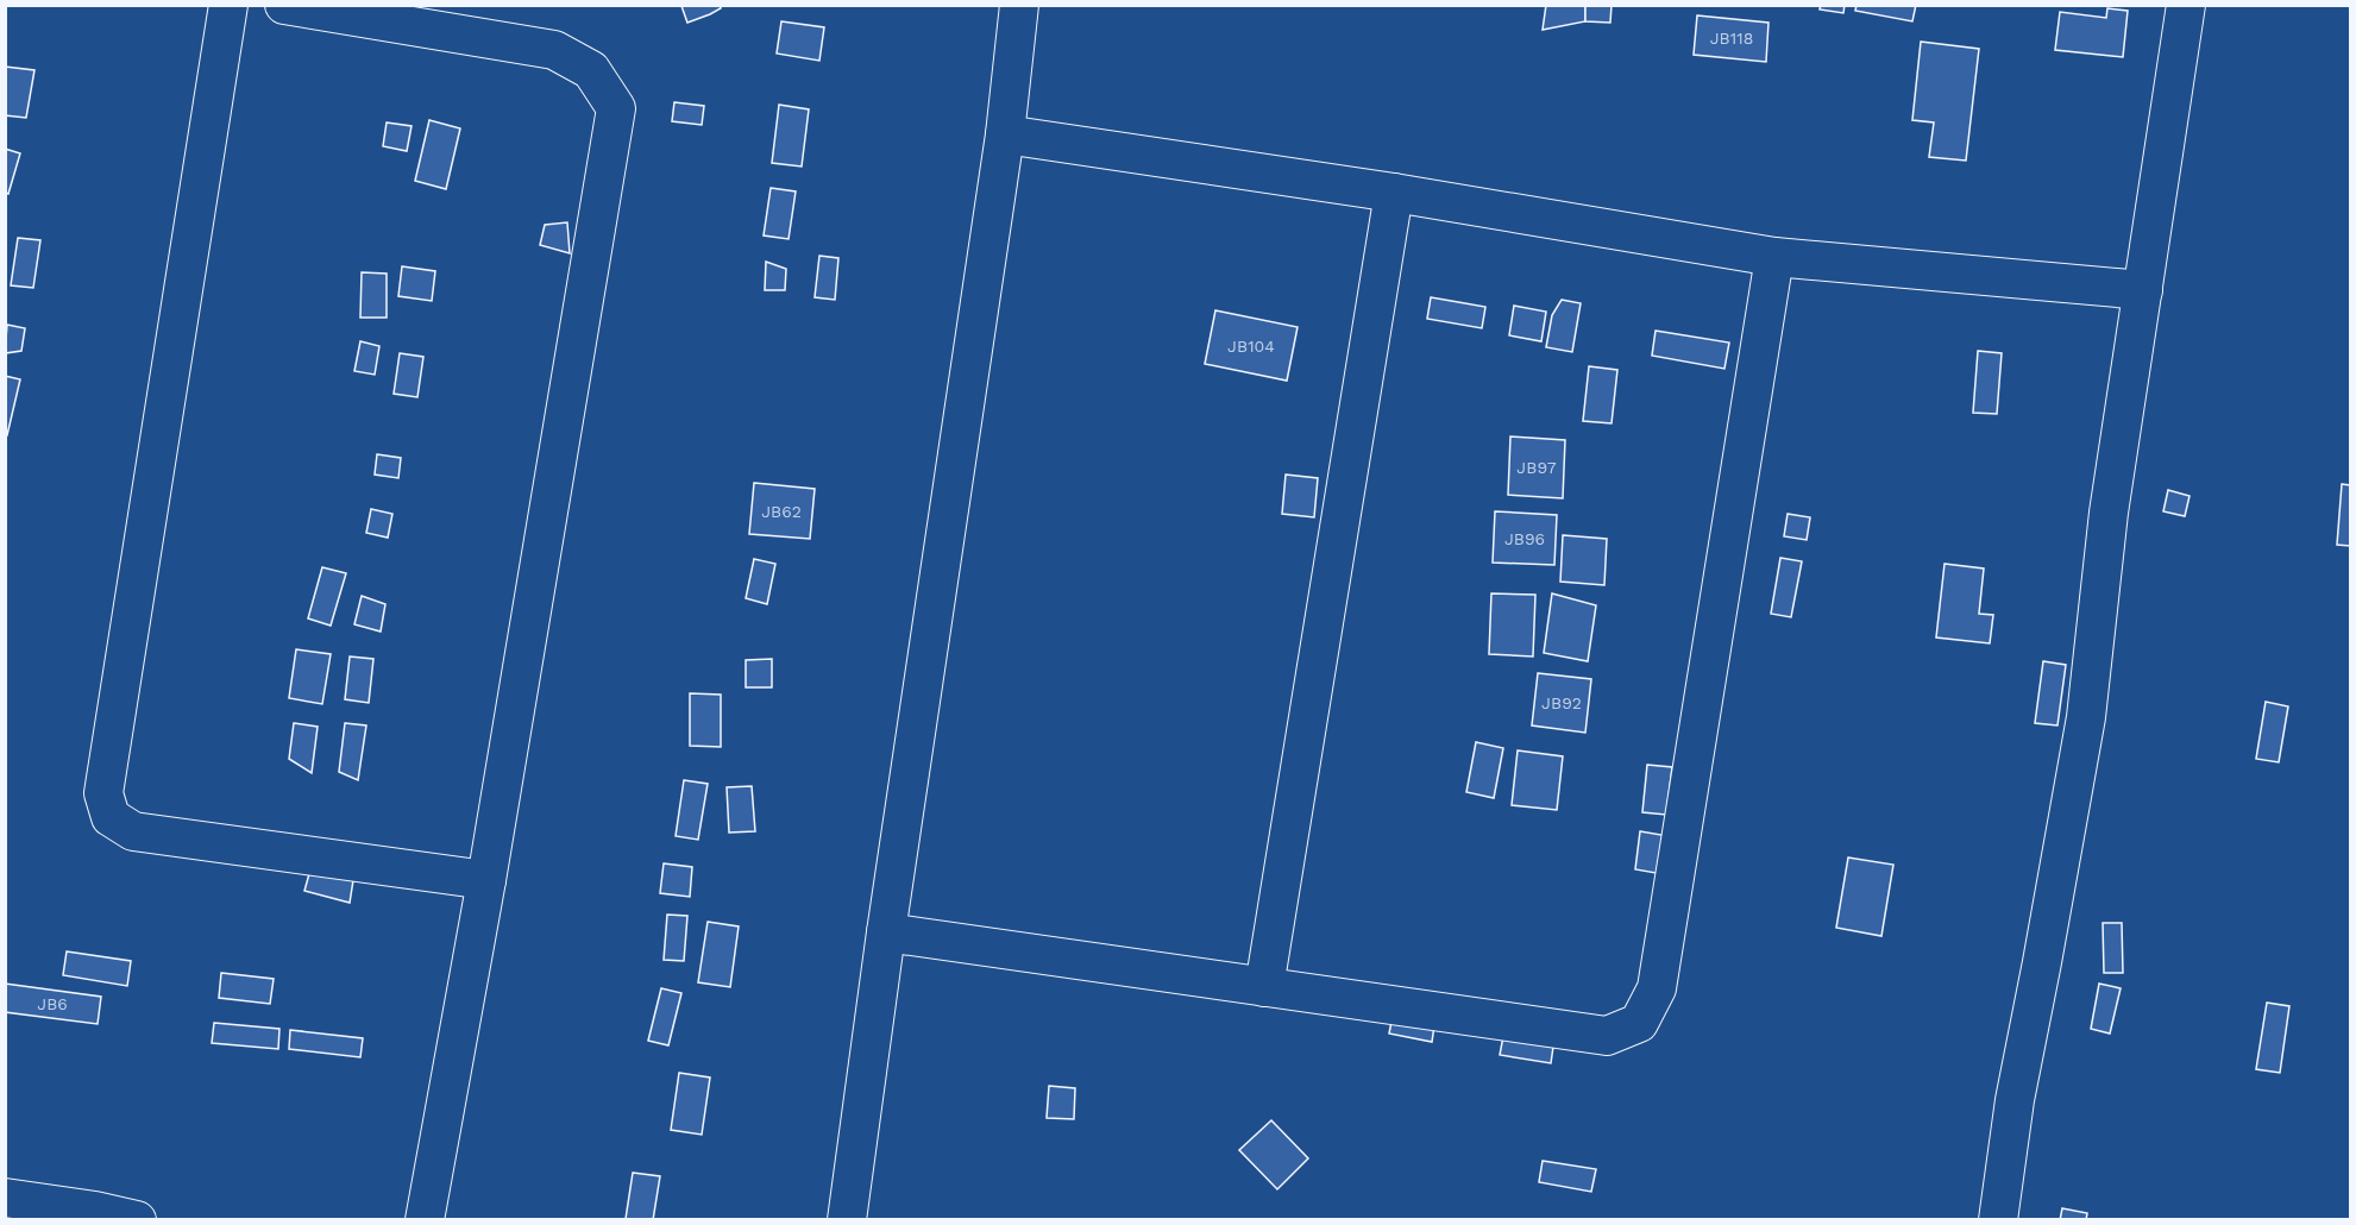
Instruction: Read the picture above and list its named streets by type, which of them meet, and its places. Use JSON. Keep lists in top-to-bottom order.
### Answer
{
  "house_numbers": [
    "JB118",
    "JB104",
    "JB97",
    "JB62",
    "JB96",
    "JB92",
    "JB6"
  ]
}
